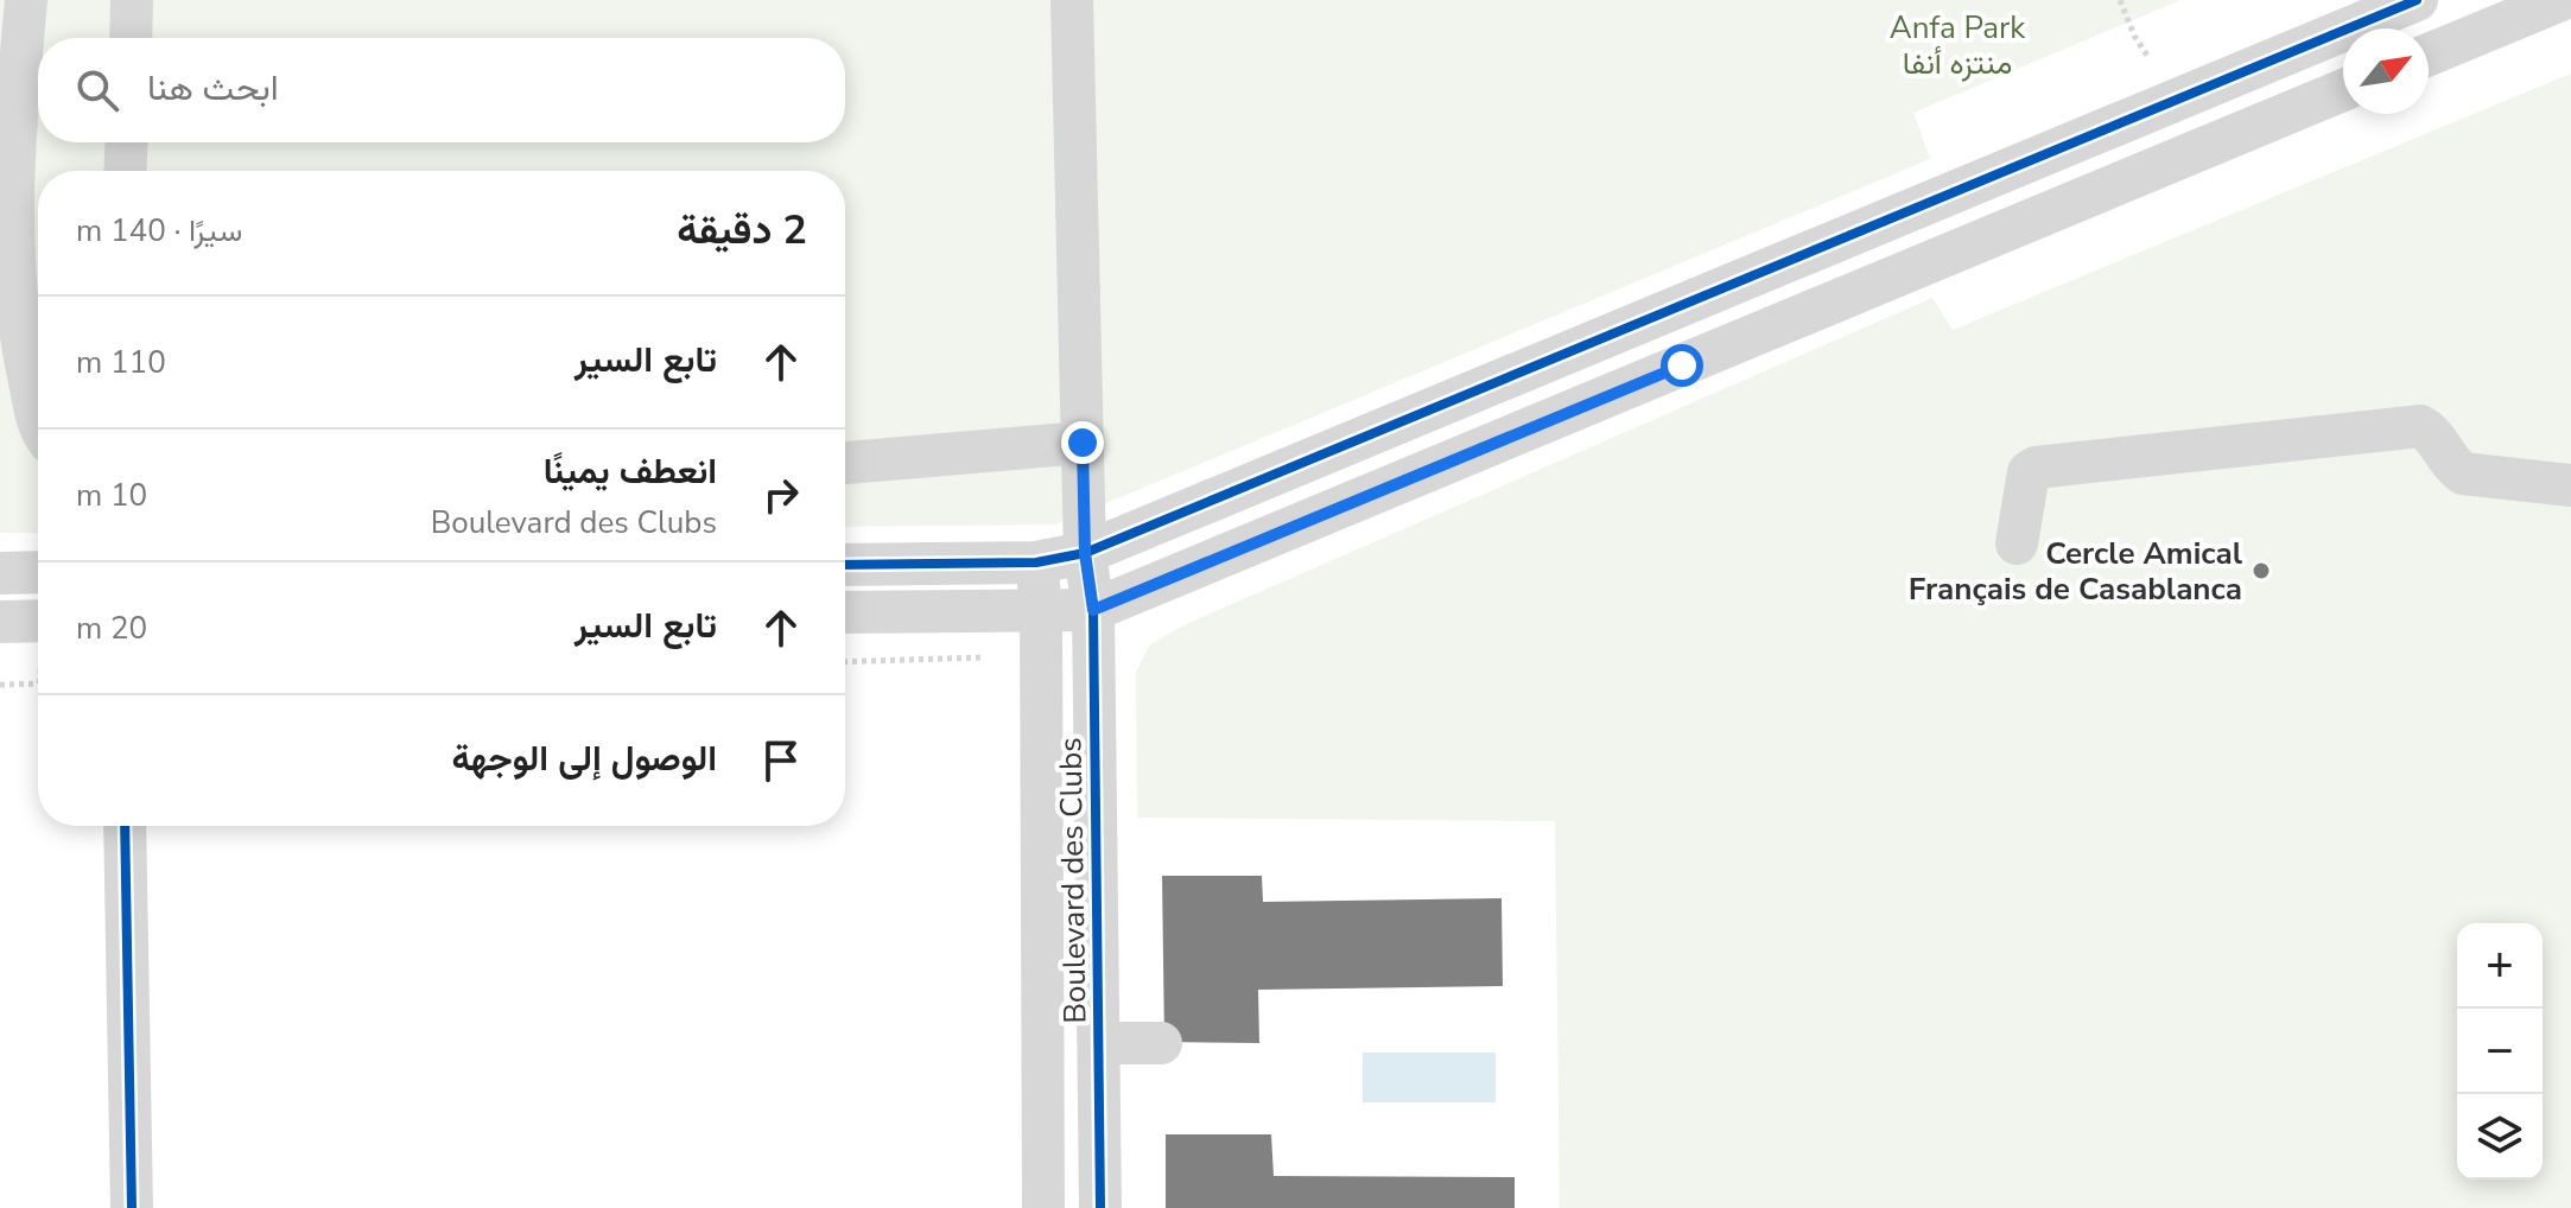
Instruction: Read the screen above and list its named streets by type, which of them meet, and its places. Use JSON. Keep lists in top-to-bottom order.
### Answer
{
  "streets": {
    "street": ["Boulevard des Clubs"]
  },
  "parks": ["Anfa Park منتزه أنفا"],
  "places": ["Cercle Amical Français de Casablanca"],
  "north": "top right",
  "page": {
    "search": "ابحث هنا",
    "heading": ["2 دقيقة", "سيرًا · 140 m"],
    "list": [
      ["تابع السير", "110 m"],
      ["انعطف يمينًا", "Boulevard des Clubs", "10 m"],
      ["تابع السير", "20 m"],
      "الوصول إلى الوجهة"
    ],
    "map_buttons": ["+", "−"]
  }
}
